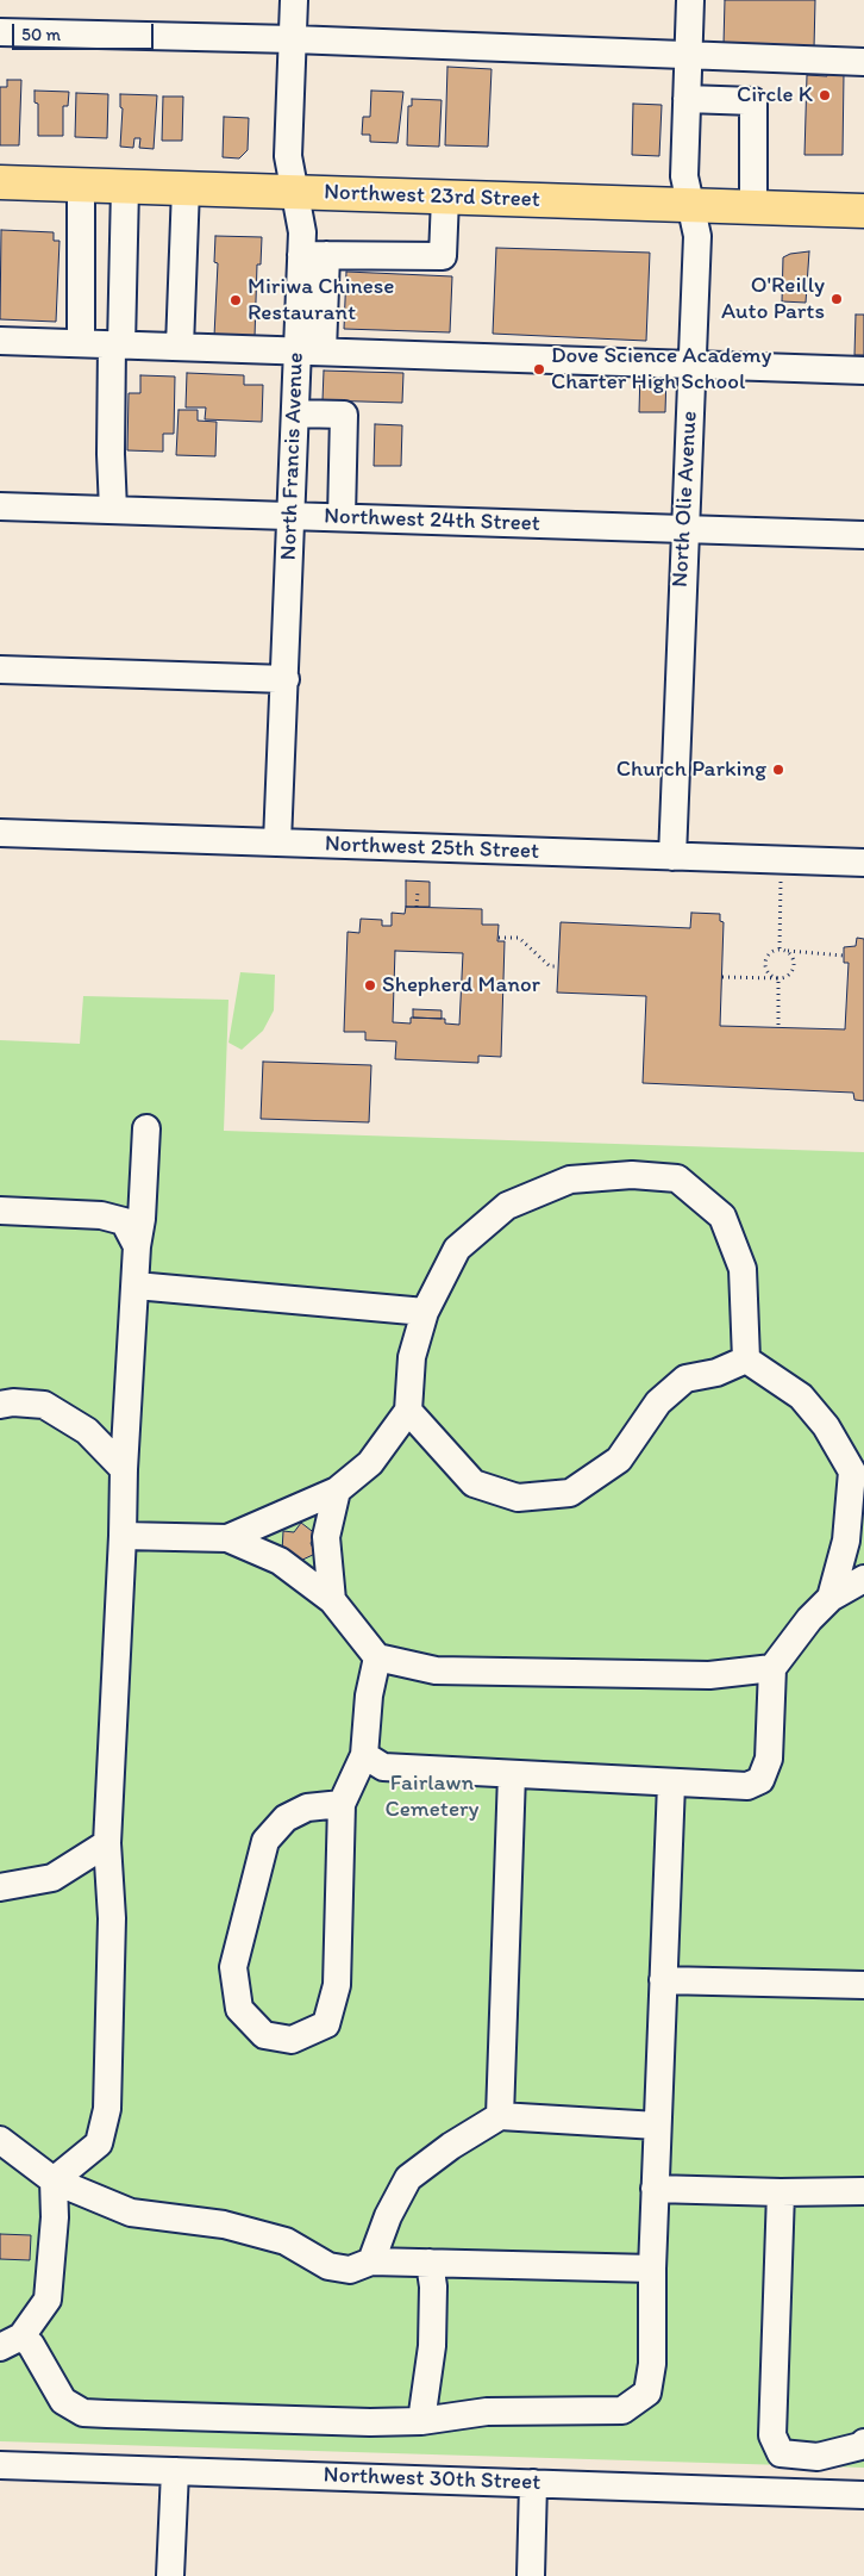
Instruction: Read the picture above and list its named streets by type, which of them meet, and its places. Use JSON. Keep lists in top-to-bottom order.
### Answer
{
  "streets": {
    "main road": ["Northwest 23rd Street"],
    "street": [
      "North Francis Avenue",
      "North Olie Avenue",
      "Northwest 24th Street",
      "Northwest 25th Street",
      "Northwest 30th Street"
    ]
  },
  "crossings": [
    ["Northwest 23rd Street", "North Francis Avenue"],
    ["Northwest 23rd Street", "North Olie Avenue"],
    ["North Francis Avenue", "Northwest 24th Street"],
    ["North Francis Avenue", "Northwest 25th Street"],
    ["North Olie Avenue", "Northwest 24th Street"],
    ["North Olie Avenue", "Northwest 25th Street"]
  ],
  "parks": ["Fairlawn Cemetery"],
  "places": [
    "Circle K",
    "O'Reilly Auto Parts",
    "Miriwa Chinese Restaurant",
    "Dove Science Academy Charter High School",
    "Church Parking",
    "Shepherd Manor"
  ],
  "scale_bar": "50 m"
}
